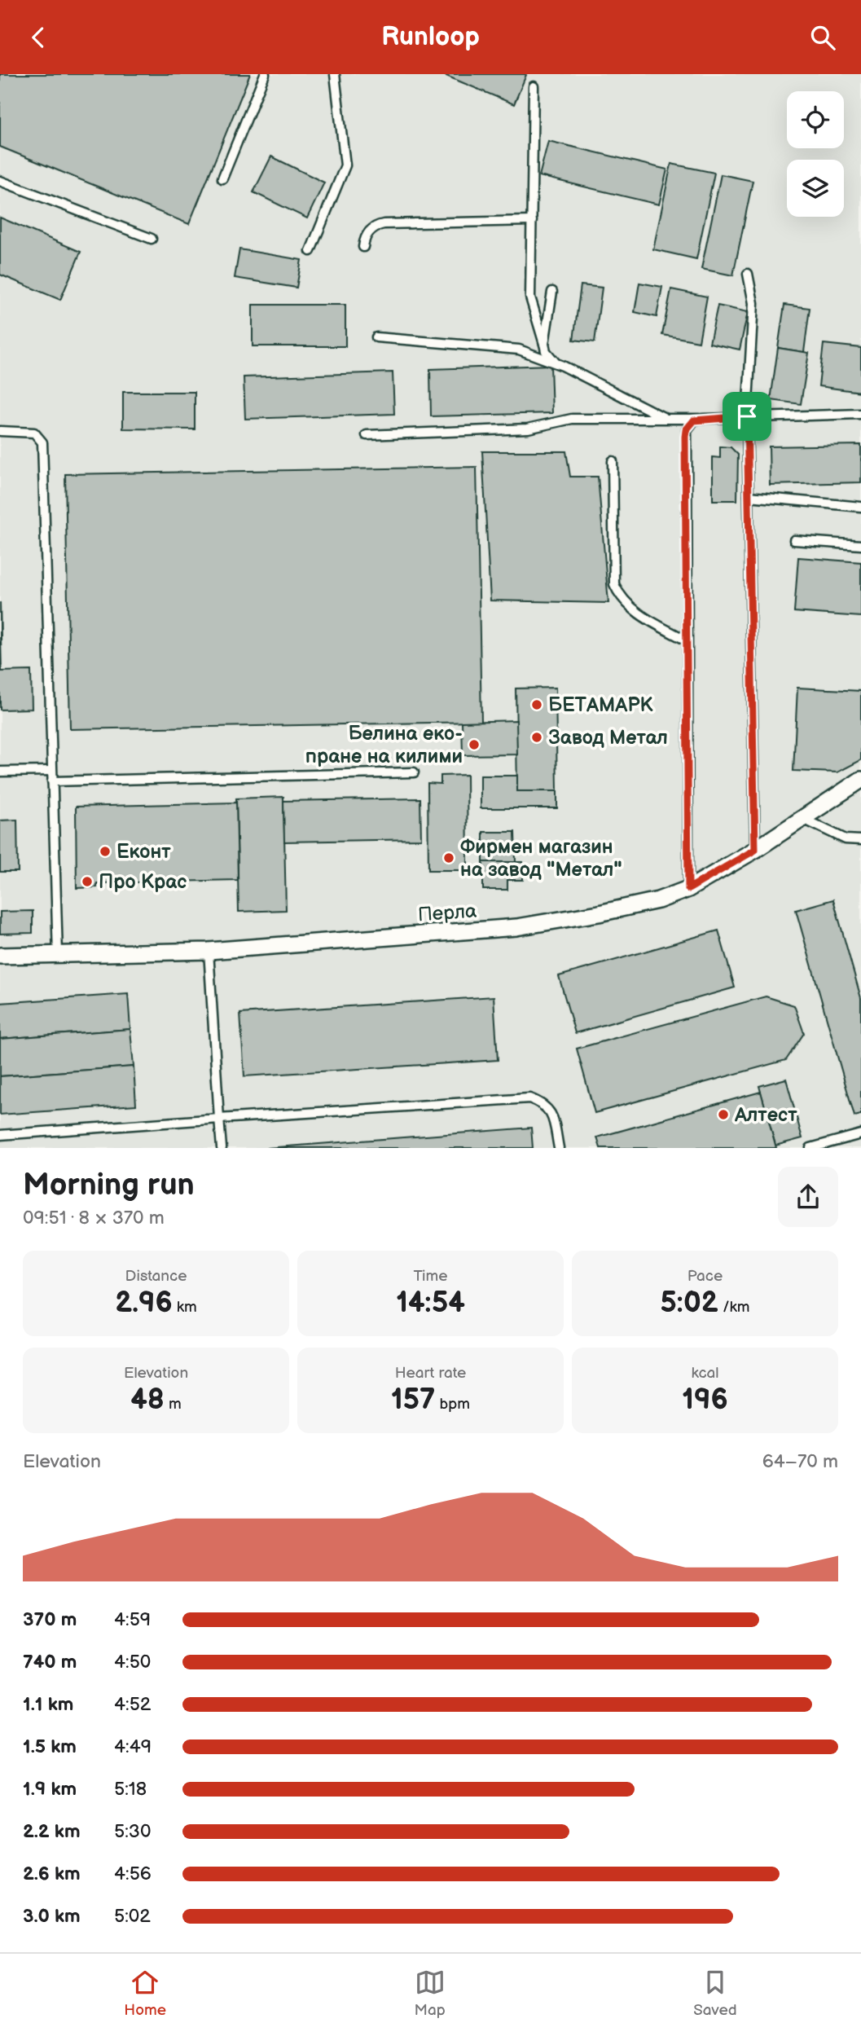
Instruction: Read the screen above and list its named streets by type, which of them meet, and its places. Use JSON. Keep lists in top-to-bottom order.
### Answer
{
  "streets": {
    "street": ["Перла"]
  },
  "places": [
    "БЕТАМАРК",
    "Завод Метал",
    "Белина еко- пране на килими",
    "Еконт",
    "Фирмен магазин на завод \"Метал\"",
    "Про Крас",
    "Алтест"
  ],
  "page": {
    "header": "Runloop",
    "heading": ["Morning run", "09:51 · 8 × 370 m"],
    "stats": [
      ["Distance", "2.96 km"],
      ["Time", "14:54"],
      ["Pace", "5:02 /km"],
      ["Elevation", "48 m"],
      ["Heart rate", "157 bpm"],
      ["kcal", "196"]
    ],
    "chart": ["Elevation", "64–70 m"],
    "list": [
      {
        "name": "370 m",
        "note": "4:59"
      },
      {
        "name": "740 m",
        "note": "4:50"
      },
      {
        "name": "1.1 km",
        "note": "4:52"
      },
      {
        "name": "1.5 km",
        "note": "4:49"
      },
      {
        "name": "1.9 km",
        "note": "5:18"
      },
      {
        "name": "2.2 km",
        "note": "5:30"
      },
      {
        "name": "2.6 km",
        "note": "4:56"
      },
      {
        "name": "3.0 km",
        "note": "5:02"
      }
    ],
    "tabs": ["Home", "Map", "Saved"]
  }
}
